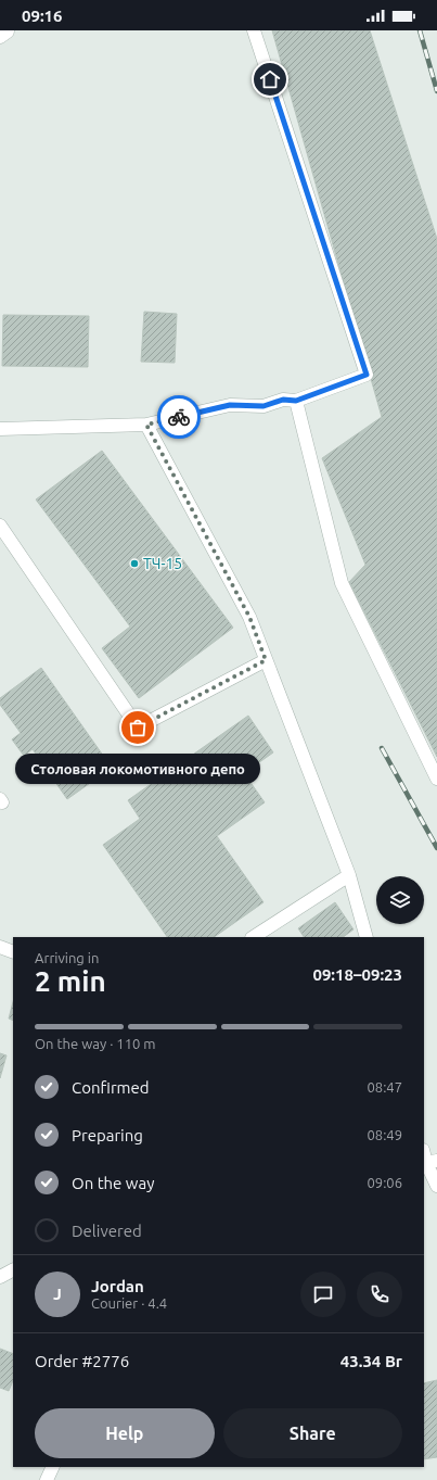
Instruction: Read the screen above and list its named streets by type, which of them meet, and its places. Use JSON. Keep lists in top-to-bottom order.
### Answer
{
  "places": ["ТЧ-15", "Столовая локомотивного депо"],
  "page": {
    "status": "09:16",
    "bubble": "Столовая локомотивного депо",
    "heading": ["2 min", "Arriving in", "09:18–09:23"],
    "panel": [
      "Jordan",
      "Courier · 4.4",
      "Order #2776",
      "43.34 Br"
    ],
    "bar": "On the way · 110 m",
    "list": [
      ["Confirmed", "08:47"],
      ["Preparing", "08:49"],
      ["On the way", "09:06"],
      "Delivered"
    ],
    "round": "J",
    "buttons": ["Help", "Share"]
  }
}
